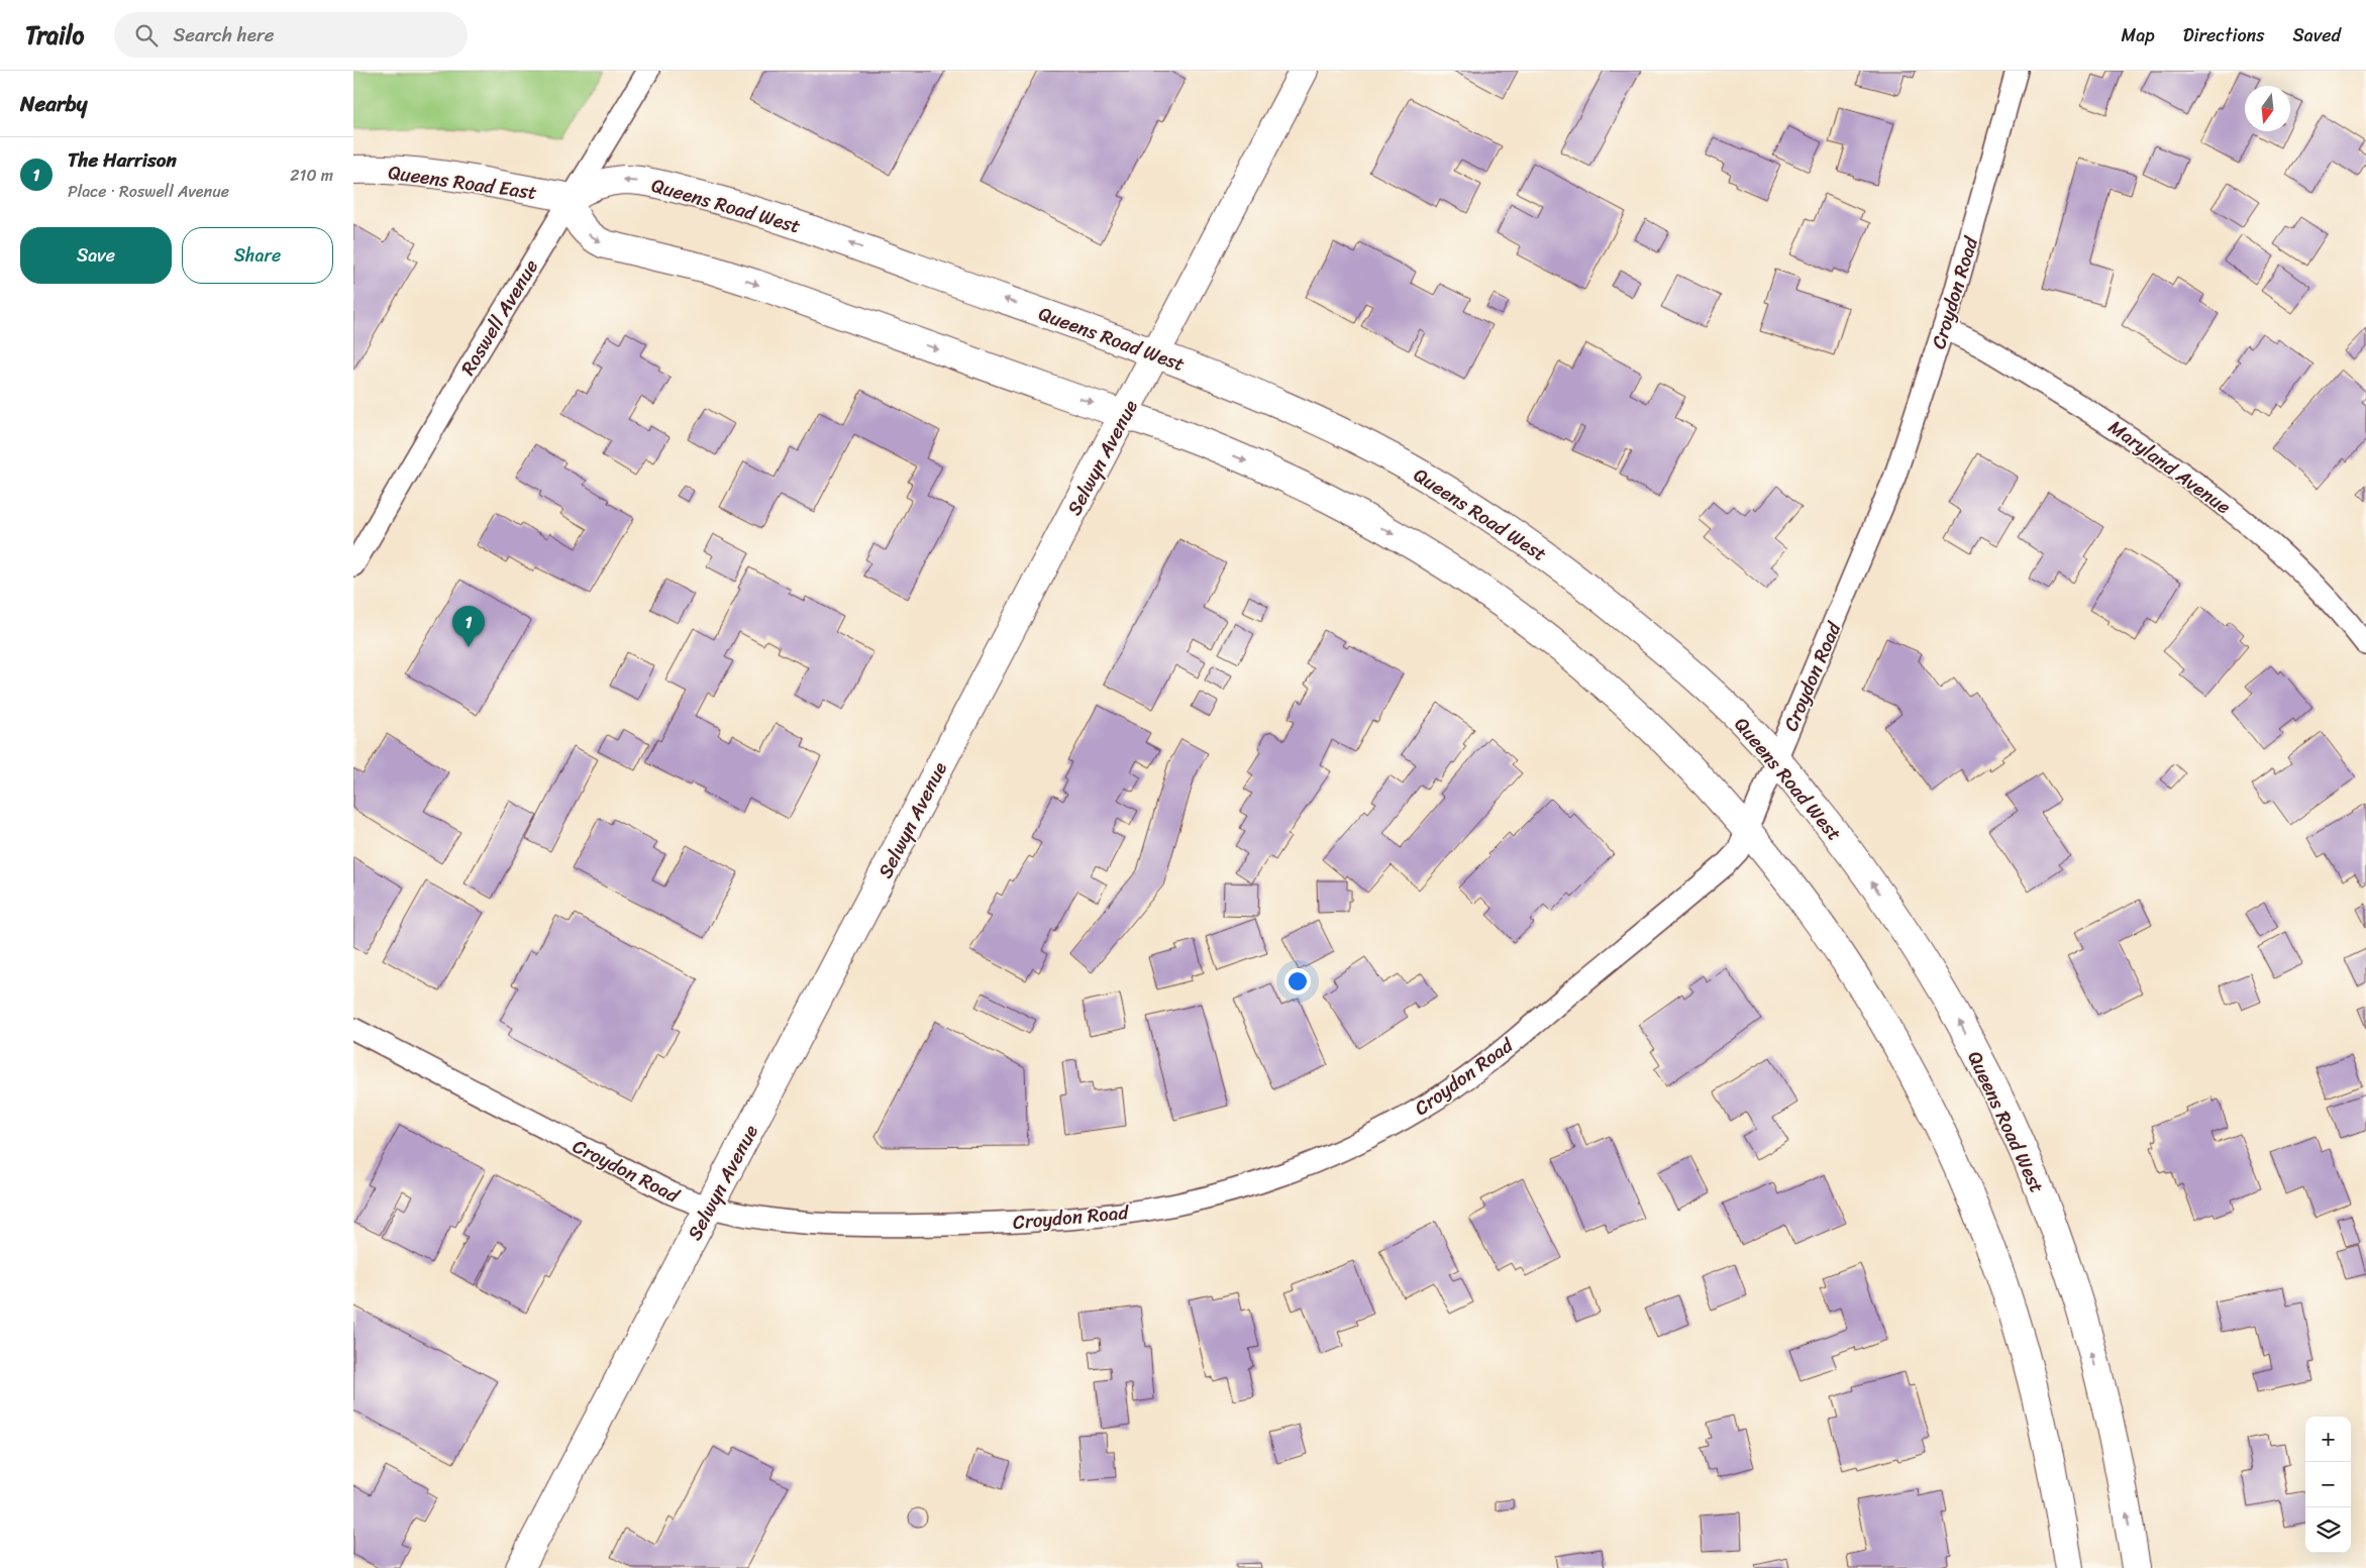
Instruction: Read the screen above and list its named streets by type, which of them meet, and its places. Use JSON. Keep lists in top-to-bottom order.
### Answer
{
  "streets": {
    "street": [
      "Queens Road East",
      "Queens Road West",
      "Croydon Road",
      "Roswell Avenue",
      "Selwyn Avenue",
      "Maryland Avenue"
    ]
  },
  "crossings": [
    ["Queens Road East", "Queens Road West"],
    ["Queens Road East", "Roswell Avenue"],
    ["Queens Road West", "Croydon Road"],
    ["Queens Road West", "Roswell Avenue"],
    ["Queens Road West", "Selwyn Avenue"],
    ["Croydon Road", "Selwyn Avenue"],
    ["Croydon Road", "Maryland Avenue"]
  ],
  "north": "bottom",
  "page": {
    "header": "Trailo",
    "search": "Search here",
    "nav": ["Map", "Directions", "Saved"],
    "heading": "Nearby",
    "list": [
      {
        "mark": "1",
        "name": "The Harrison",
        "note": "Place · Roswell Avenue",
        "value": "210 m"
      }
    ],
    "buttons": ["Save", "Share"],
    "pins": "1",
    "map_buttons": ["+", "−"]
  }
}
